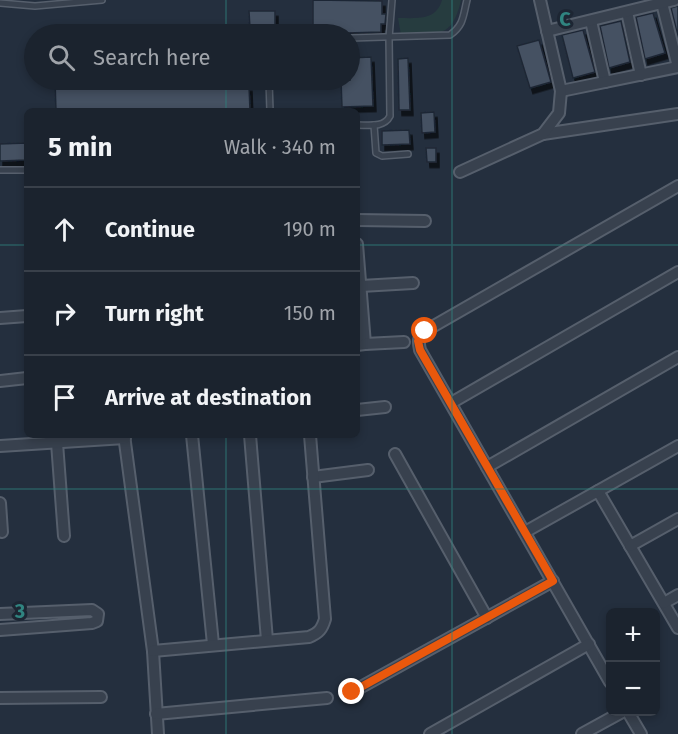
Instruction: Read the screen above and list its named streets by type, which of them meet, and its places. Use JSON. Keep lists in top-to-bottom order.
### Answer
{
  "page": {
    "search": "Search here",
    "heading": ["5 min", "Walk · 340 m"],
    "list": [
      ["Continue", "190 m"],
      ["Turn right", "150 m"],
      "Arrive at destination"
    ],
    "map_buttons": ["+", "−"]
  },
  "grid": {
    "columns": ["C"],
    "rows": ["3"]
  }
}
